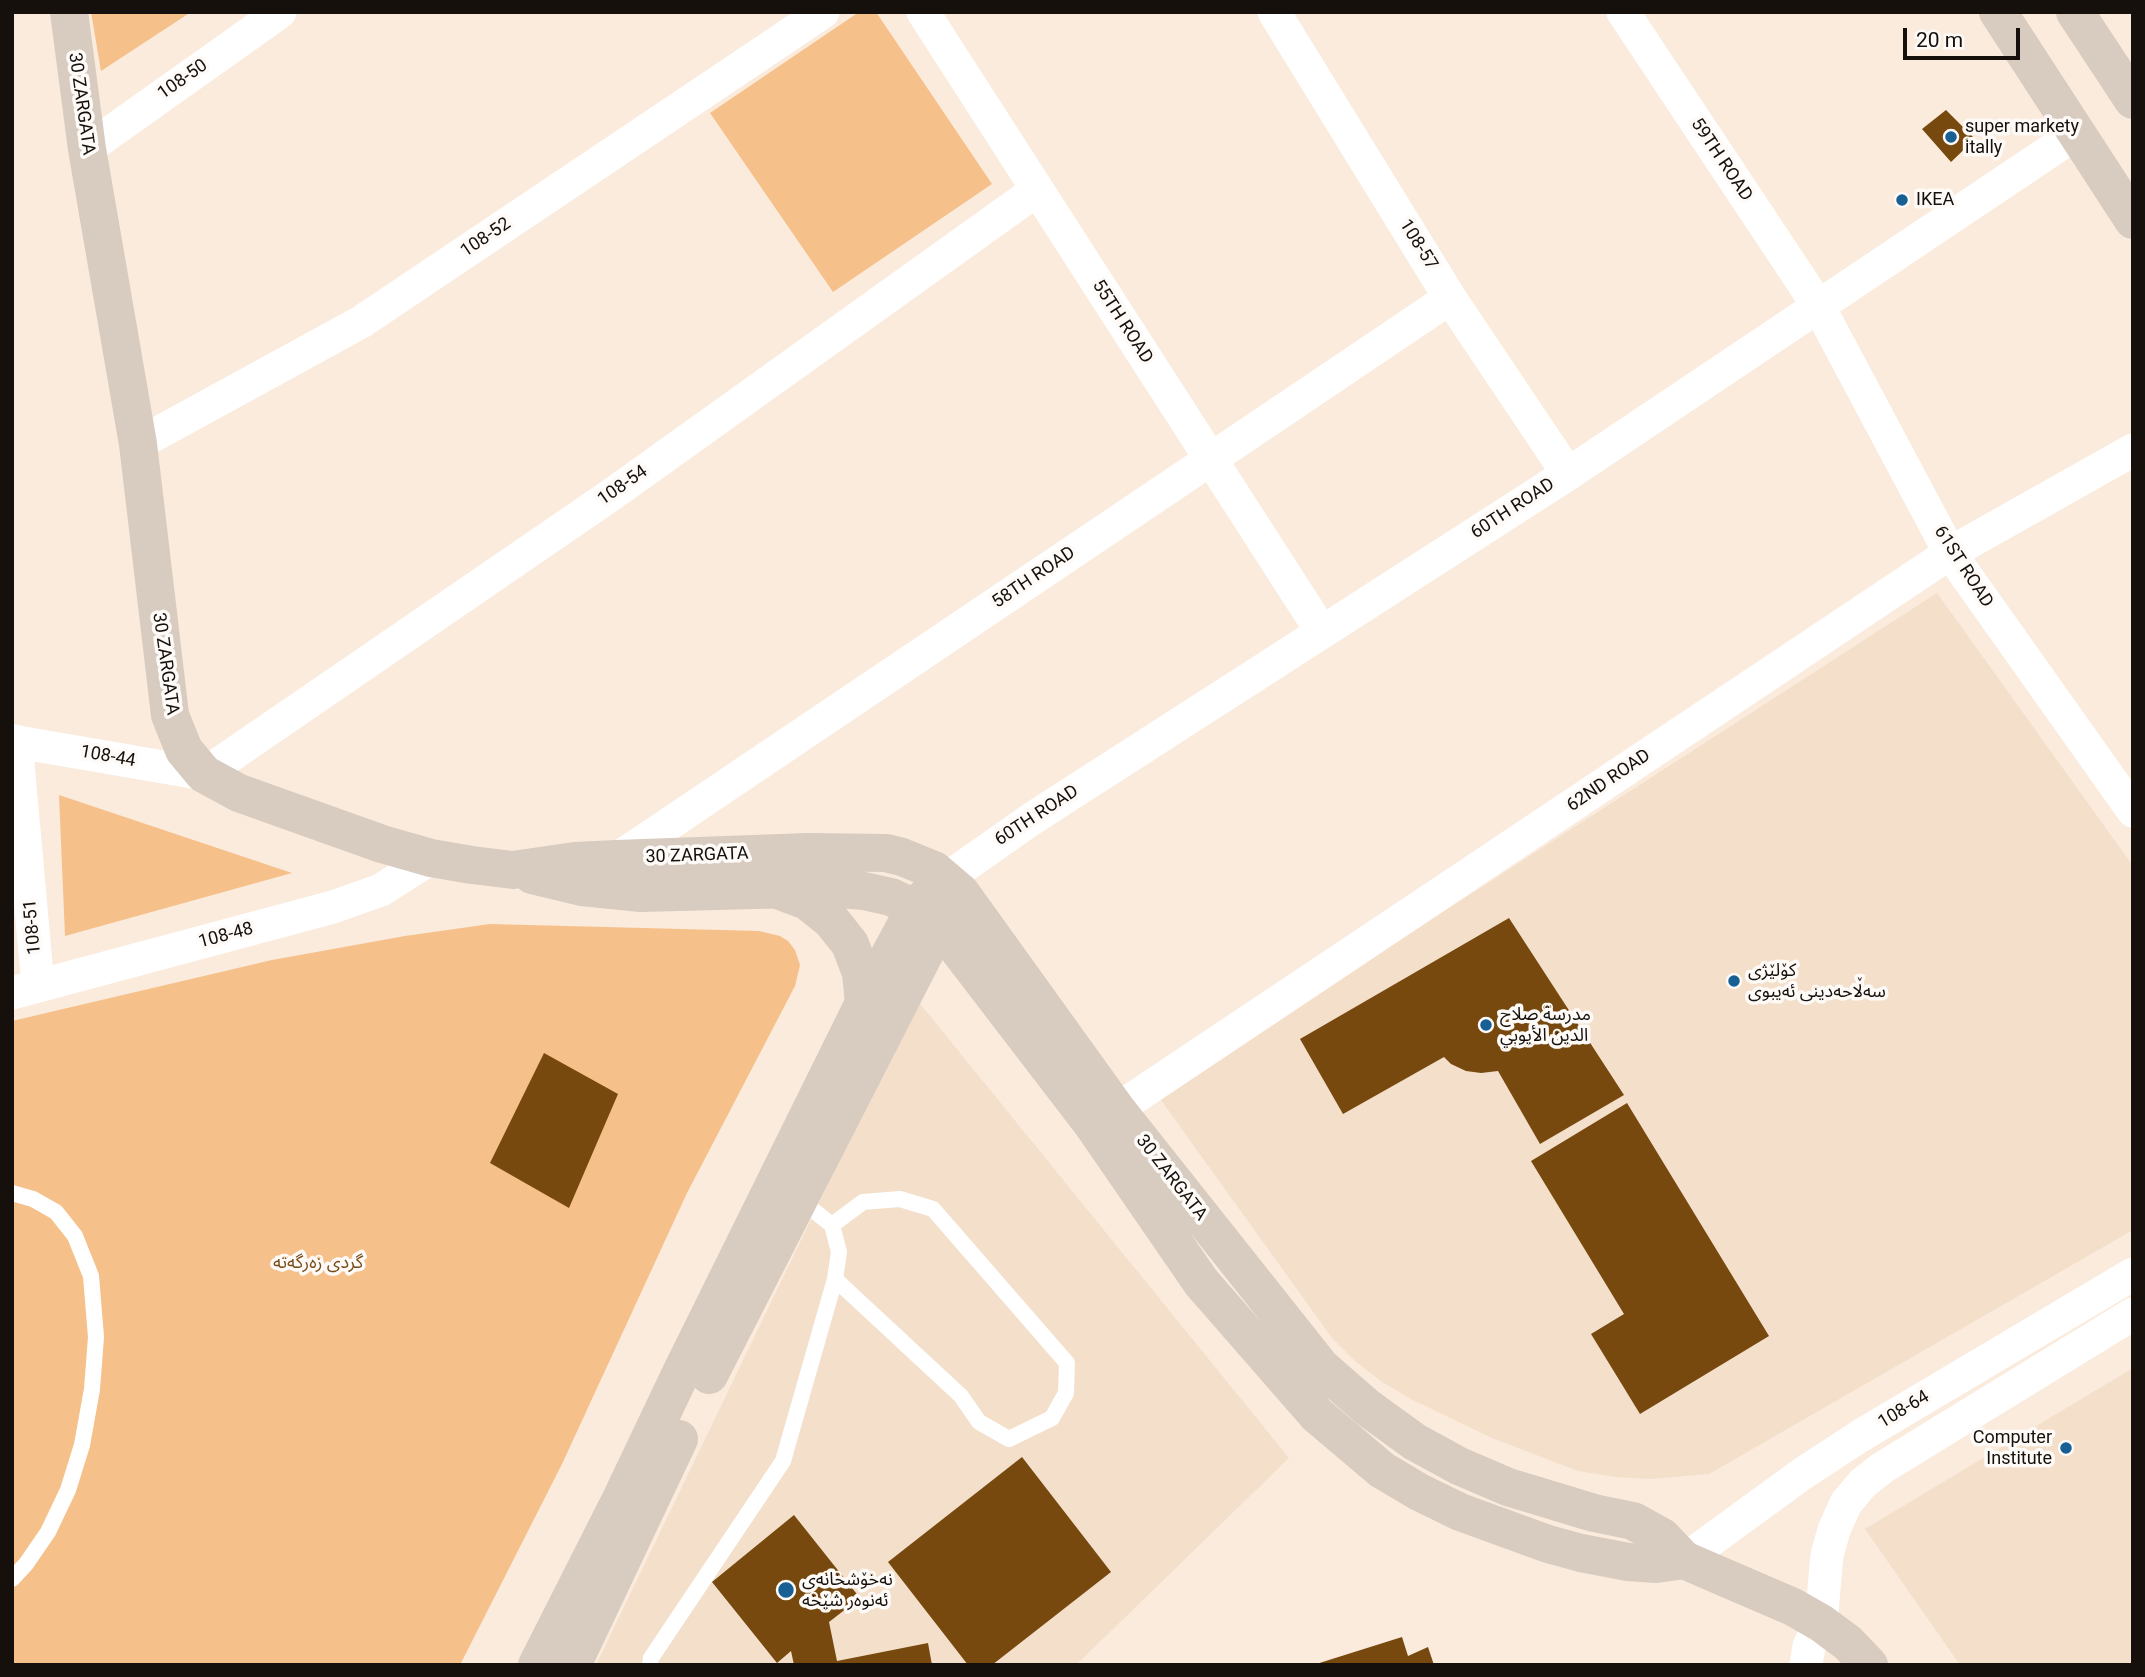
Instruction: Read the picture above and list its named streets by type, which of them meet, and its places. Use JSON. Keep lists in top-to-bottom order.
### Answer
{
  "streets": {
    "street": [
      "108-50",
      "30 ZARGATA",
      "59TH ROAD",
      "108-52",
      "108-57",
      "55TH ROAD",
      "108-54",
      "60TH ROAD",
      "61ST ROAD",
      "58TH ROAD",
      "108-44",
      "62ND ROAD",
      "108-51",
      "108-48",
      "108-64"
    ]
  },
  "crossings": [
    ["108-50", "30 ZARGATA"],
    ["30 ZARGATA", "108-52"],
    ["30 ZARGATA", "108-54"],
    ["30 ZARGATA", "60TH ROAD"],
    ["30 ZARGATA", "58TH ROAD"],
    ["30 ZARGATA", "108-44"],
    ["30 ZARGATA", "62ND ROAD"],
    ["30 ZARGATA", "108-48"],
    ["30 ZARGATA", "108-64"],
    ["59TH ROAD", "60TH ROAD"],
    ["59TH ROAD", "61ST ROAD"],
    ["108-57", "60TH ROAD"],
    ["108-57", "58TH ROAD"],
    ["55TH ROAD", "108-54"],
    ["55TH ROAD", "60TH ROAD"],
    ["55TH ROAD", "58TH ROAD"],
    ["108-54", "108-44"],
    ["60TH ROAD", "61ST ROAD"],
    ["61ST ROAD", "62ND ROAD"],
    ["108-44", "108-51"],
    ["108-51", "108-48"]
  ],
  "parks": ["گردی زەرگەتە"],
  "places": [
    "super markety itally",
    "IKEA",
    "کۆلێژی سەڵاحەدینی ئەیبوی",
    "مدرسة صلاح الدين الأيوبي",
    "Computer Institute",
    "نەخۆشخانەی ئەنوەر شێخە"
  ],
  "scale_bar": "20 m"
}
